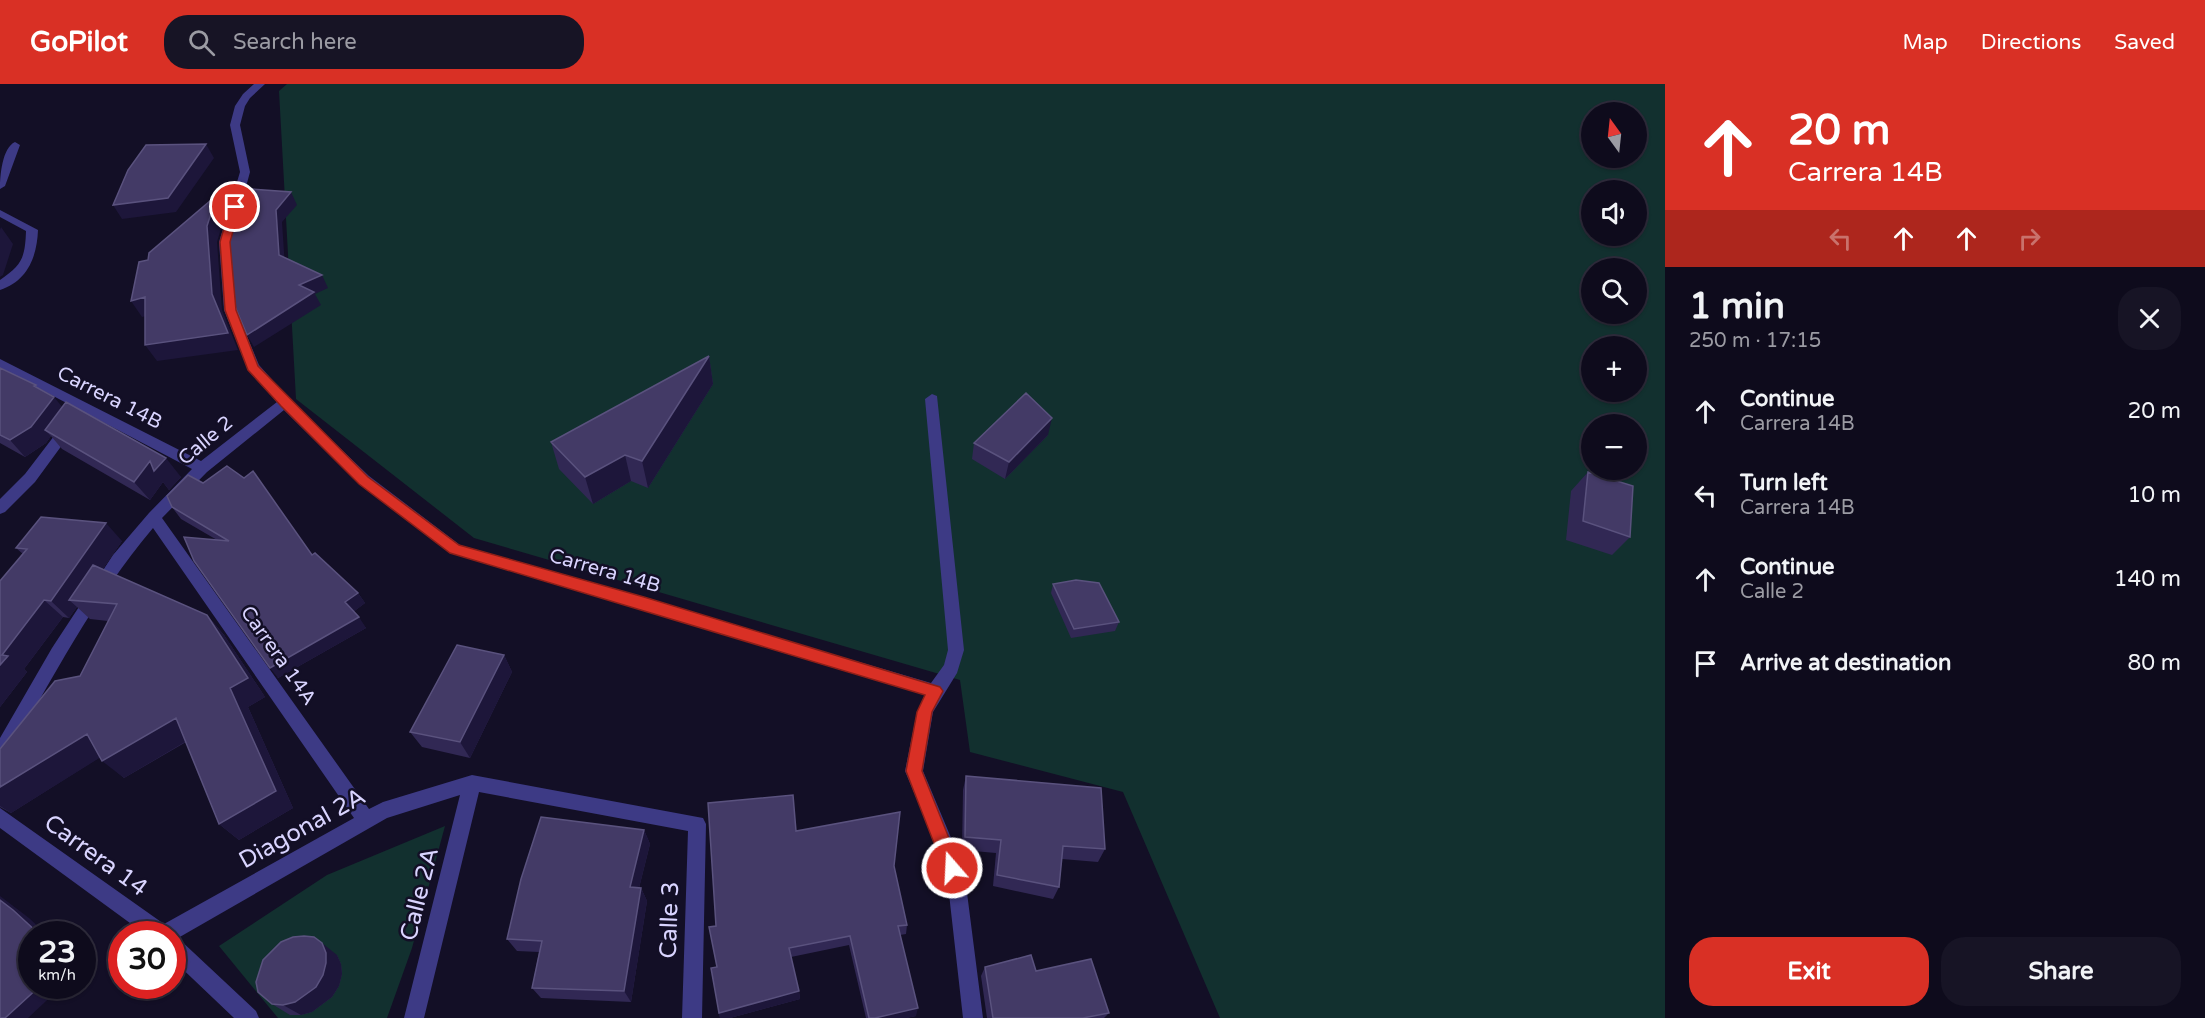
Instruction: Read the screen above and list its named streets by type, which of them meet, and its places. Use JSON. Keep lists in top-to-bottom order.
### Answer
{
  "streets": {
    "street": [
      "Carrera 14B",
      "Calle 2",
      "Carrera 14A",
      "Diagonal 2A",
      "Carrera 14",
      "Calle 2A",
      "Calle 3"
    ]
  },
  "crossings": [
    ["Carrera 14B", "Calle 2"],
    ["Calle 2", "Carrera 14A"],
    ["Carrera 14A", "Diagonal 2A"],
    ["Diagonal 2A", "Calle 2A"],
    ["Diagonal 2A", "Calle 3"],
    ["Calle 2A", "Calle 3"]
  ],
  "north": "top",
  "page": {
    "header": "GoPilot",
    "search": "Search here",
    "nav": ["Map", "Directions", "Saved"],
    "turn": ["20 m", "Carrera 14B"],
    "map_buttons": ["+", "−"],
    "heading": ["1 min", "250 m · 17:15"],
    "list": [
      {
        "name": "Continue",
        "note": "Carrera 14B",
        "value": "20 m"
      },
      {
        "name": "Turn left",
        "note": "Carrera 14B",
        "value": "10 m"
      },
      {
        "name": "Continue",
        "note": "Calle 2",
        "value": "140 m"
      },
      {
        "name": "Arrive at destination",
        "value": "80 m"
      }
    ],
    "speed": "23 km/h",
    "limit": "30",
    "buttons": ["Exit", "Share"]
  }
}
